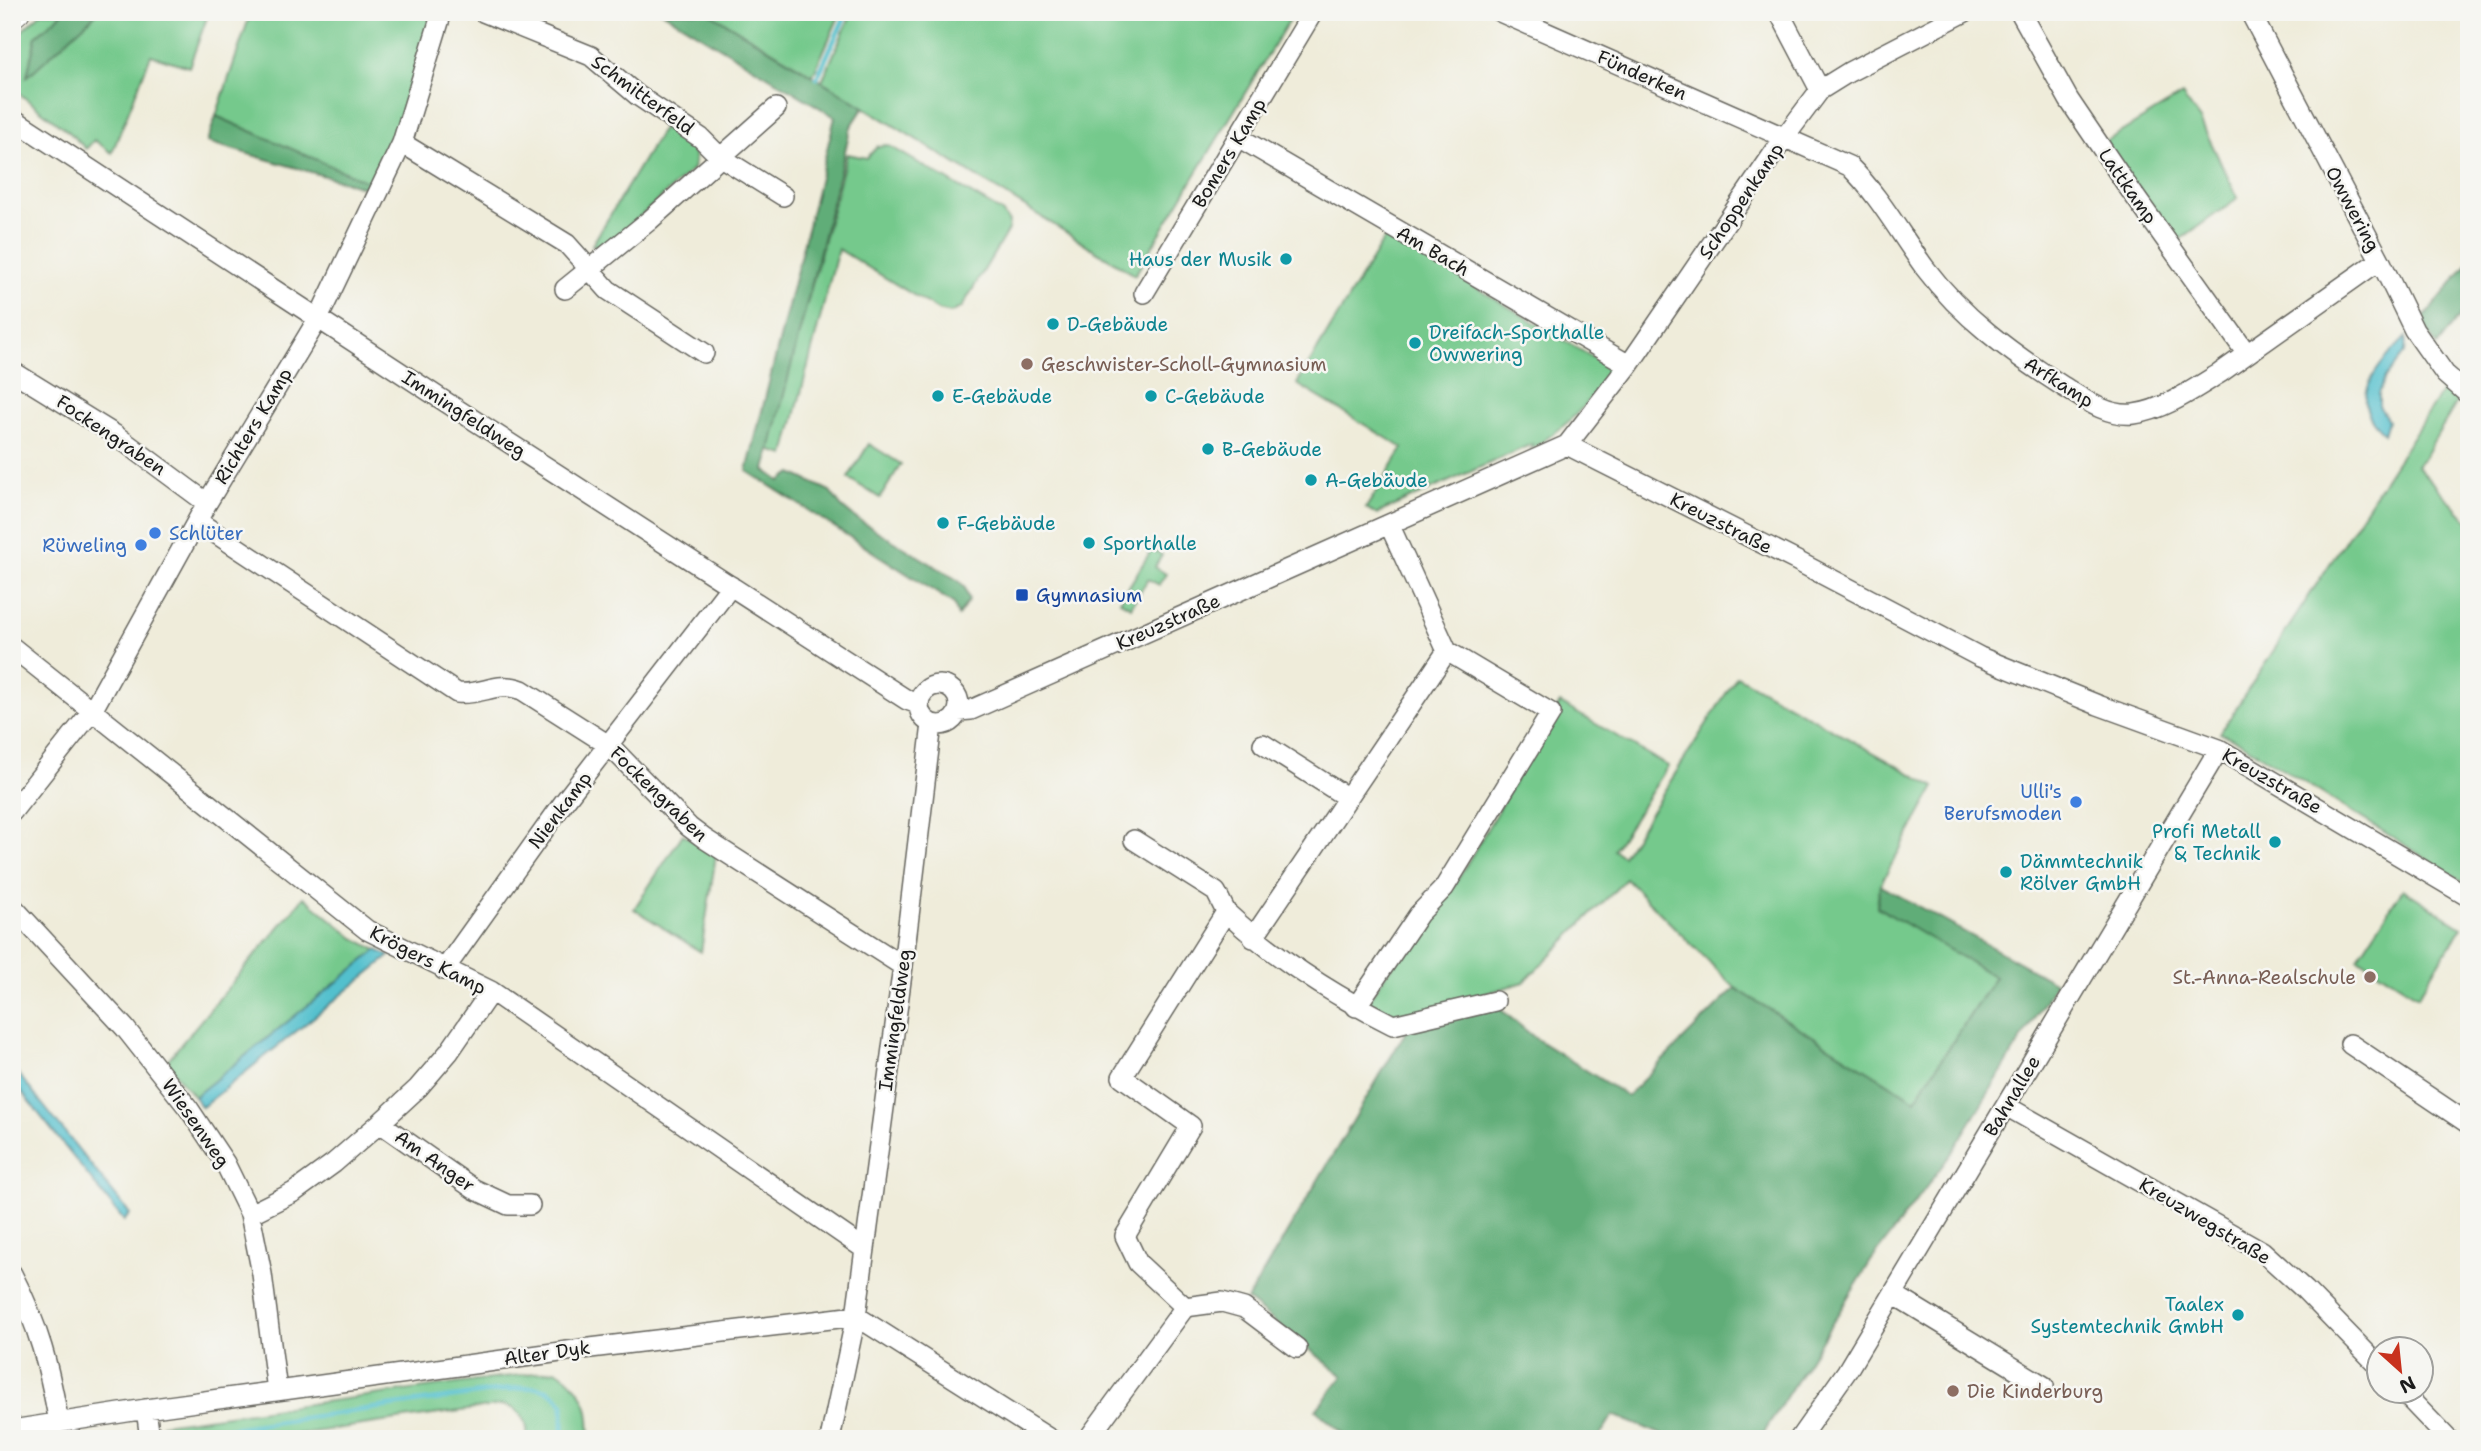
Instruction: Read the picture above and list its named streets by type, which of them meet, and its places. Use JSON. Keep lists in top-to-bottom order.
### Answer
{
  "streets": {
    "street": [
      "Fünderken",
      "Schmitterfeld",
      "Bomers Kamp",
      "Lattkamp",
      "Schoppenkamp",
      "Owwering",
      "Am Bach",
      "Arfkamp",
      "Immingfeldweg",
      "Richters Kamp",
      "Fockengraben",
      "Kreuzstraße",
      "Nienkamp",
      "Krögers Kamp",
      "Bahnallee",
      "Wiesenweg",
      "Am Anger",
      "Kreuzwegstraße",
      "Alter Dyk"
    ]
  },
  "crossings": [
    ["Fünderken", "Schoppenkamp"],
    ["Fünderken", "Arfkamp"],
    ["Bomers Kamp", "Am Bach"],
    ["Lattkamp", "Arfkamp"],
    ["Schoppenkamp", "Am Bach"],
    ["Schoppenkamp", "Arfkamp"],
    ["Schoppenkamp", "Kreuzstraße"],
    ["Owwering", "Arfkamp"],
    ["Immingfeldweg", "Richters Kamp"],
    ["Immingfeldweg", "Fockengraben"],
    ["Immingfeldweg", "Kreuzstraße"],
    ["Immingfeldweg", "Nienkamp"],
    ["Immingfeldweg", "Krögers Kamp"],
    ["Immingfeldweg", "Alter Dyk"],
    ["Richters Kamp", "Fockengraben"],
    ["Richters Kamp", "Krögers Kamp"],
    ["Fockengraben", "Nienkamp"],
    ["Kreuzstraße", "Bahnallee"],
    ["Nienkamp", "Krögers Kamp"],
    ["Krögers Kamp", "Am Anger"],
    ["Bahnallee", "Kreuzwegstraße"],
    ["Wiesenweg", "Am Anger"],
    ["Wiesenweg", "Alter Dyk"]
  ],
  "places": {
    "other": [
      "Haus der Musik",
      "D-Gebäude",
      "Dreifach-Sporthalle Owwering",
      "Geschwister-Scholl-Gymnasium",
      "E-Gebäude",
      "C-Gebäude",
      "B-Gebäude",
      "A-Gebäude",
      "F-Gebäude",
      "Schlüter",
      "Sporthalle",
      "Rüweling",
      "Ulli's Berufsmoden",
      "Profi Metall & Technik",
      "Dämmtechnik Rölver GmbH",
      "St.-Anna-Realschule",
      "Taalex Systemtechnik GmbH",
      "Die Kinderburg"
    ],
    "transit": ["Gymnasium"]
  },
  "north": "bottom right"
}
